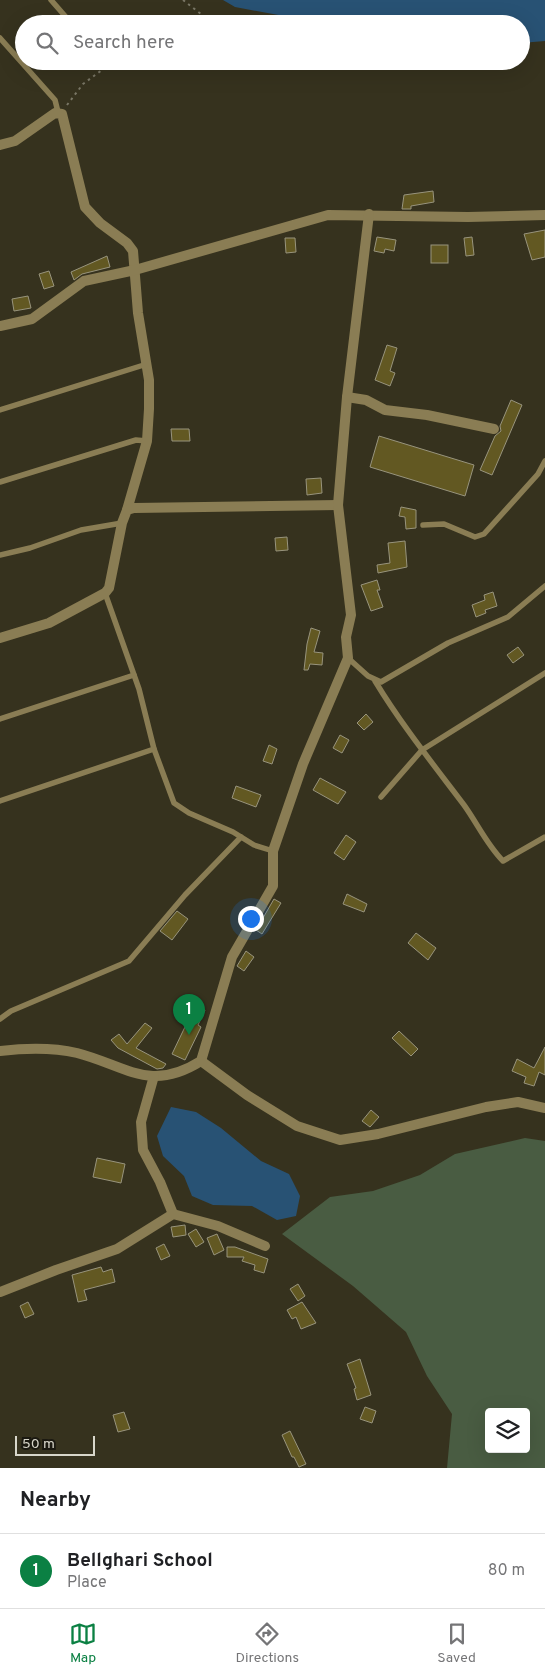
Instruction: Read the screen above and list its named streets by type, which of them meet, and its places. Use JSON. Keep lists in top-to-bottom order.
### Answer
{
  "scale_bar": "50 m",
  "page": {
    "search": "Search here",
    "pins": "1",
    "scale": "50 m",
    "heading": "Nearby",
    "list": [
      {
        "mark": "1",
        "name": "Bellghari School",
        "note": "Place",
        "value": "80 m"
      }
    ],
    "nav": ["Map", "Directions", "Saved"]
  }
}
